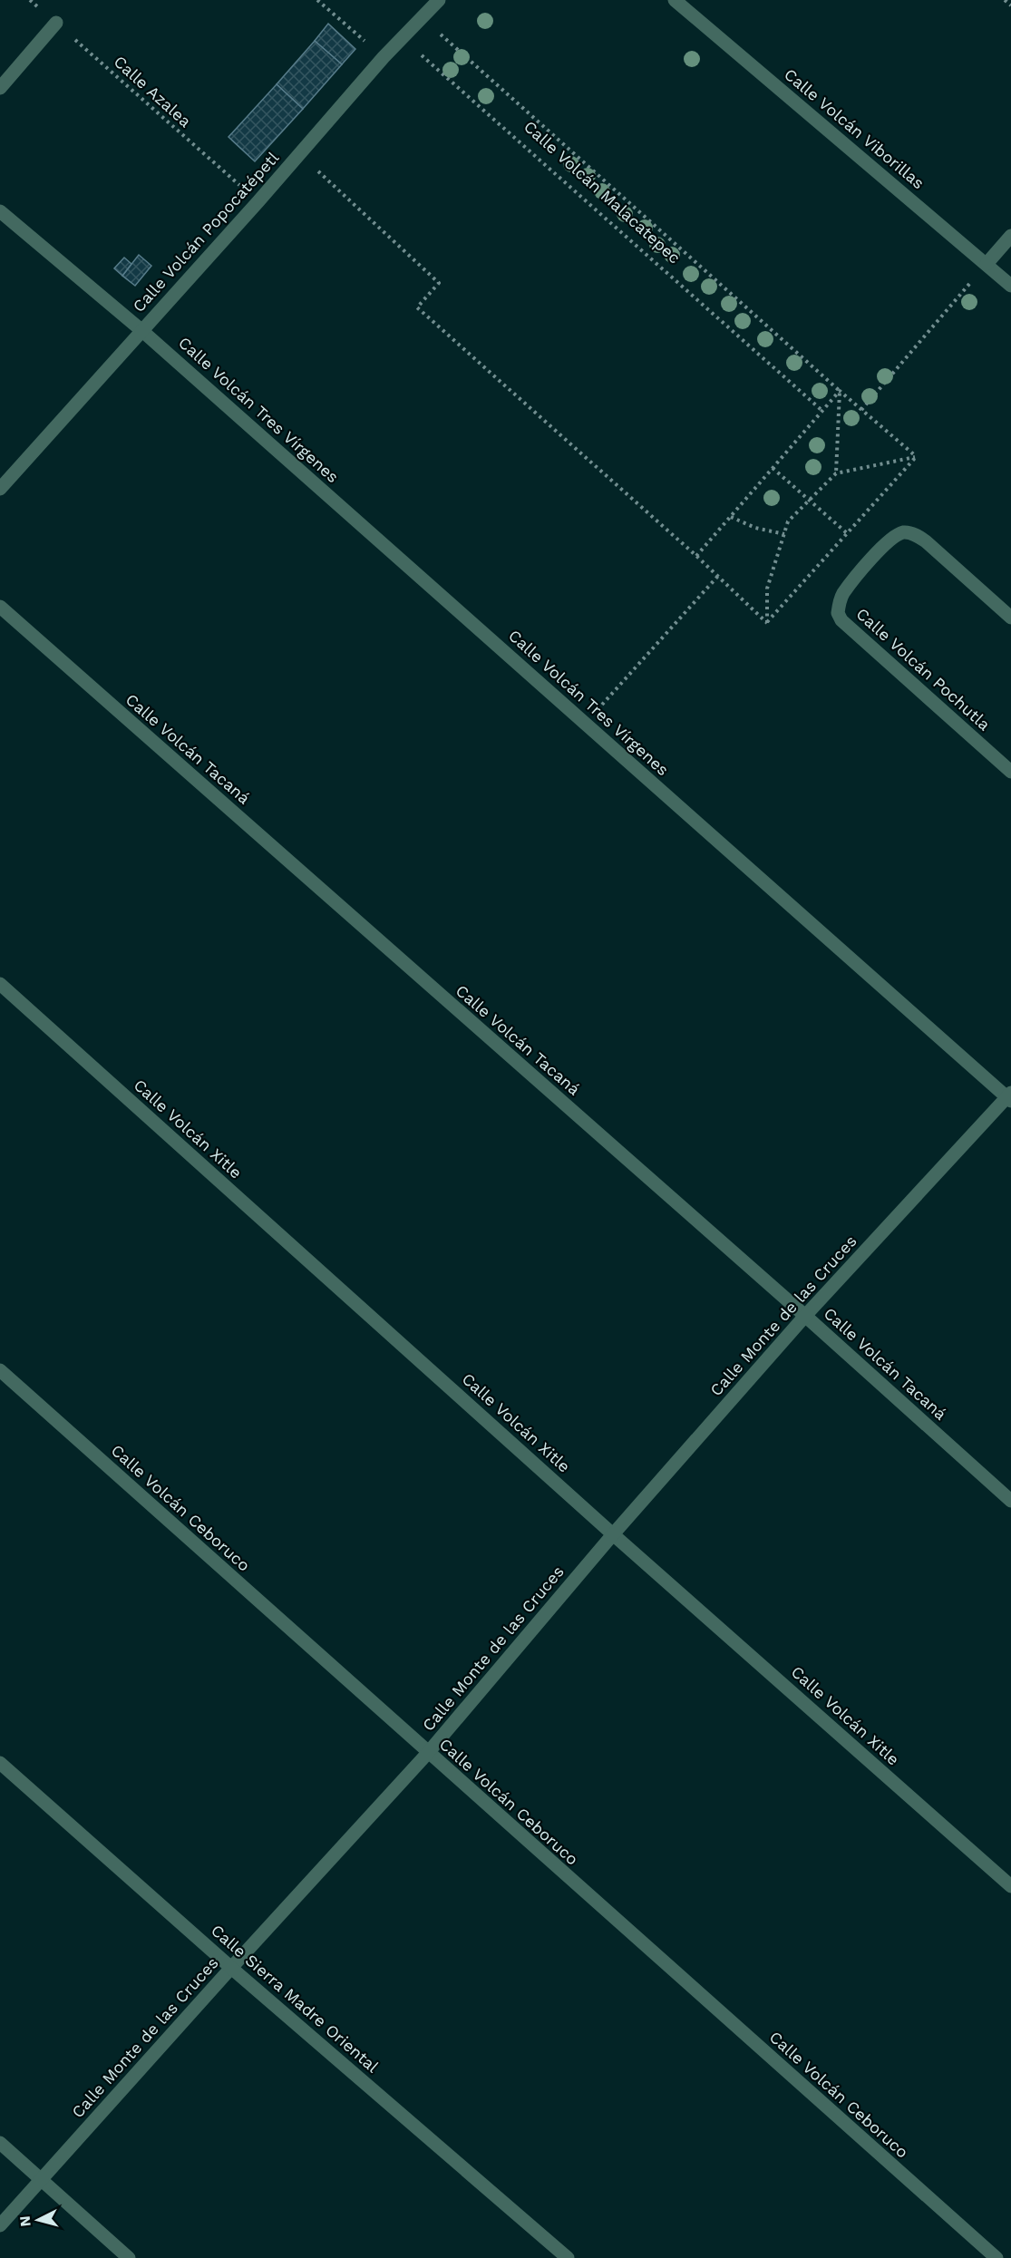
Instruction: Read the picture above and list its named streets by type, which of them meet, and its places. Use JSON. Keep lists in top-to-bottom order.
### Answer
{
  "streets": {
    "street": [
      "Calle Volcán Viborillas",
      "Calle Volcán Popocatépetl",
      "Calle Volcán Tres Vírgenes",
      "Calle Volcán Pochutla",
      "Calle Volcán Tacaná",
      "Calle Volcán Xitle",
      "Calle Monte de las Cruces",
      "Calle Volcán Ceboruco",
      "Calle Sierra Madre Oriental"
    ],
    "path": ["Calle Azalea", "Calle Volcán Malacatepec"]
  },
  "crossings": [
    ["Calle Azalea", "Calle Volcán Popocatépetl"],
    ["Calle Volcán Malacatepec", "Calle Volcán Popocatépetl"],
    ["Calle Volcán Popocatépetl", "Calle Volcán Tres Vírgenes"],
    ["Calle Volcán Tres Vírgenes", "Calle Monte de las Cruces"],
    ["Calle Volcán Tacaná", "Calle Monte de las Cruces"],
    ["Calle Volcán Xitle", "Calle Monte de las Cruces"],
    ["Calle Monte de las Cruces", "Calle Volcán Ceboruco"],
    ["Calle Monte de las Cruces", "Calle Sierra Madre Oriental"]
  ],
  "north": "left"
}
